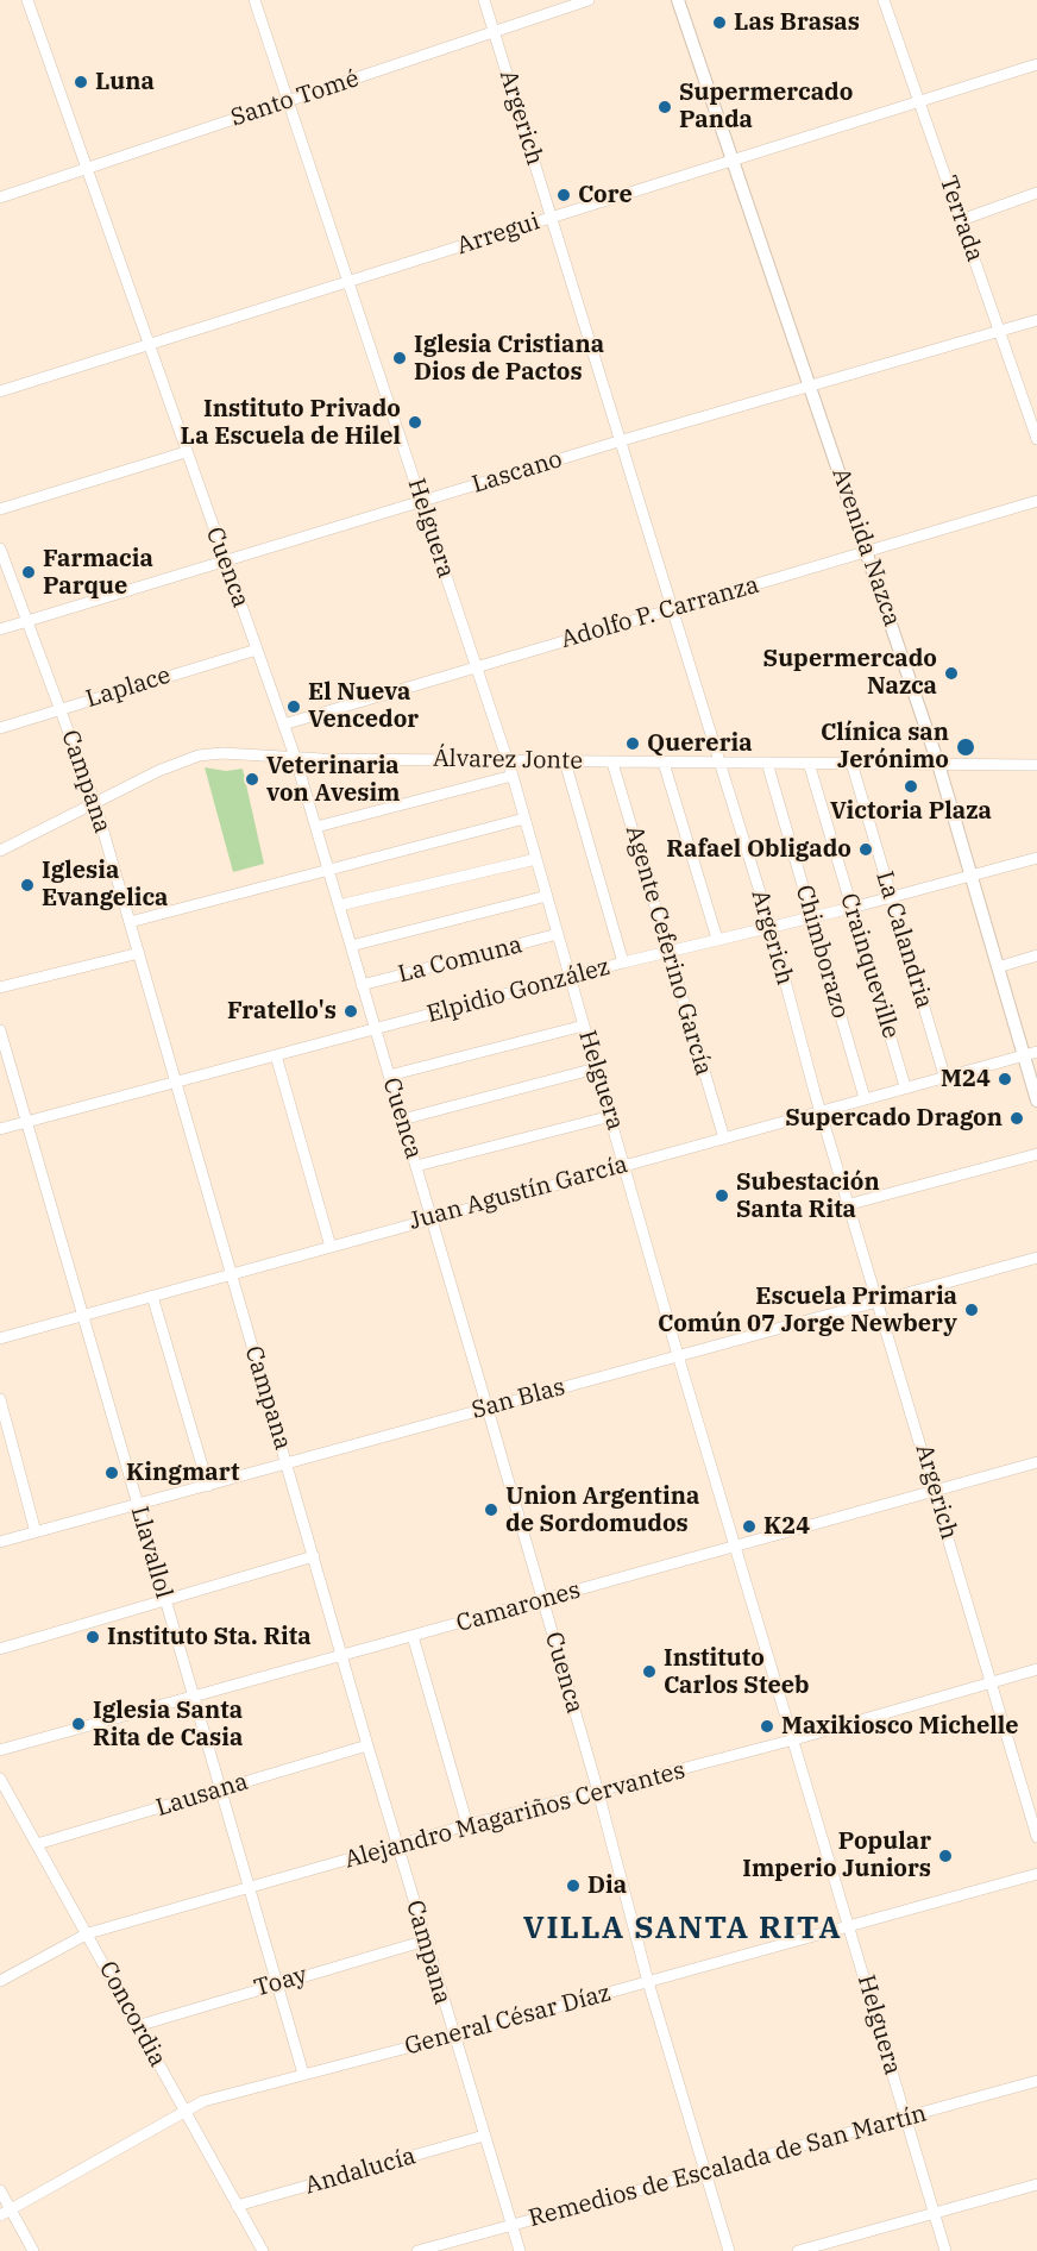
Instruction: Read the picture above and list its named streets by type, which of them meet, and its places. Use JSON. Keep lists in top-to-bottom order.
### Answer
{
  "streets": {
    "main road": ["Avenida Nazca"],
    "street": [
      "Santo Tomé",
      "Argerich",
      "Terrada",
      "Arregui",
      "Lascano",
      "Helguera",
      "Cuenca",
      "Adolfo P. Carranza",
      "Laplace",
      "Álvarez Jonte",
      "Campana",
      "La Calandria",
      "Agente Ceferino García",
      "Chimborazo",
      "La Comuna",
      "Crainqueville",
      "Elpidio González",
      "Juan Agustín García",
      "San Blas",
      "Llavallol",
      "Camarones",
      "Lausana",
      "Alejandro Magariños Cervantes",
      "Toay",
      "Concordia",
      "General César Díaz",
      "Remedios de Escalada de San Martín",
      "Andalucía"
    ]
  },
  "crossings": [
    ["Santo Tomé", "Argerich"],
    ["Santo Tomé", "Helguera"],
    ["Santo Tomé", "Cuenca"],
    ["Argerich", "Arregui"],
    ["Argerich", "Lascano"],
    ["Argerich", "Adolfo P. Carranza"],
    ["Argerich", "Álvarez Jonte"],
    ["Argerich", "Elpidio González"],
    ["Argerich", "Juan Agustín García"],
    ["Argerich", "San Blas"],
    ["Argerich", "Camarones"],
    ["Argerich", "Alejandro Magariños Cervantes"],
    ["Terrada", "Arregui"],
    ["Terrada", "Lascano"],
    ["Arregui", "Helguera"],
    ["Arregui", "Avenida Nazca"],
    ["Arregui", "Cuenca"],
    ["Lascano", "Helguera"],
    ["Lascano", "Avenida Nazca"],
    ["Lascano", "Cuenca"],
    ["Lascano", "Campana"],
    ["Helguera", "Adolfo P. Carranza"],
    ["Helguera", "Álvarez Jonte"],
    ["Helguera", "La Comuna"],
    ["Helguera", "Elpidio González"],
    ["Helguera", "Juan Agustín García"],
    ["Helguera", "San Blas"],
    ["Helguera", "Camarones"],
    ["Helguera", "Alejandro Magariños Cervantes"],
    ["Helguera", "General César Díaz"],
    ["Helguera", "Remedios de Escalada de San Martín"],
    ["Avenida Nazca", "Adolfo P. Carranza"],
    ["Avenida Nazca", "Álvarez Jonte"],
    ["Avenida Nazca", "Elpidio González"],
    ["Avenida Nazca", "Juan Agustín García"],
    ["Cuenca", "Adolfo P. Carranza"],
    ["Cuenca", "Laplace"],
    ["Cuenca", "Álvarez Jonte"],
    ["Cuenca", "La Comuna"],
    ["Cuenca", "Elpidio González"],
    ["Cuenca", "Juan Agustín García"],
    ["Cuenca", "San Blas"],
    ["Cuenca", "Camarones"],
    ["Cuenca", "Alejandro Magariños Cervantes"],
    ["Cuenca", "General César Díaz"],
    ["Cuenca", "Remedios de Escalada de San Martín"],
    ["Laplace", "Campana"],
    ["Álvarez Jonte", "Campana"],
    ["Álvarez Jonte", "La Calandria"],
    ["Álvarez Jonte", "Agente Ceferino García"],
    ["Álvarez Jonte", "Chimborazo"],
    ["Álvarez Jonte", "Crainqueville"],
    ["Campana", "Elpidio González"],
    ["Campana", "Juan Agustín García"],
    ["Campana", "San Blas"],
    ["Campana", "Camarones"],
    ["Campana", "Lausana"],
    ["Campana", "Alejandro Magariños Cervantes"],
    ["Campana", "Toay"],
    ["Campana", "General César Díaz"],
    ["Campana", "Remedios de Escalada de San Martín"],
    ["Campana", "Andalucía"],
    ["La Calandria", "Elpidio González"],
    ["La Calandria", "Juan Agustín García"],
    ["Agente Ceferino García", "Elpidio González"],
    ["Agente Ceferino García", "Juan Agustín García"],
    ["Chimborazo", "Elpidio González"],
    ["Chimborazo", "Juan Agustín García"],
    ["Crainqueville", "Elpidio González"],
    ["Crainqueville", "Juan Agustín García"],
    ["Elpidio González", "Llavallol"],
    ["Juan Agustín García", "Llavallol"],
    ["San Blas", "Llavallol"],
    ["Llavallol", "Camarones"],
    ["Llavallol", "Lausana"],
    ["Llavallol", "Alejandro Magariños Cervantes"],
    ["Llavallol", "Toay"],
    ["Llavallol", "General César Díaz"],
    ["Lausana", "Concordia"],
    ["Alejandro Magariños Cervantes", "Concordia"],
    ["Toay", "Concordia"],
    ["Concordia", "General César Díaz"],
    ["Concordia", "Andalucía"]
  ],
  "districts": ["VILLA SANTA RITA"],
  "places": [
    "Las Brasas",
    "Luna",
    "Supermercado Panda",
    "Core",
    "Iglesia Cristiana Dios de Pactos",
    "Instituto Privado La Escuela de Hilel",
    "Farmacia Parque",
    "Supermercado Nazca",
    "El Nueva Vencedor",
    "Quereria",
    "Clínica san Jerónimo",
    "Veterinaria von Avesim",
    "Victoria Plaza",
    "Rafael Obligado",
    "Iglesia Evangelica",
    "Fratello's",
    "M24",
    "Supercado Dragon",
    "Subestación Santa Rita",
    "Escuela Primaria Común 07 Jorge Newbery",
    "Kingmart",
    "Union Argentina de Sordomudos",
    "K24",
    "Instituto Sta. Rita",
    "Instituto Carlos Steeb",
    "Iglesia Santa Rita de Casia",
    "Maxikiosco Michelle",
    "Popular Imperio Juniors",
    "Dia"
  ]
}
